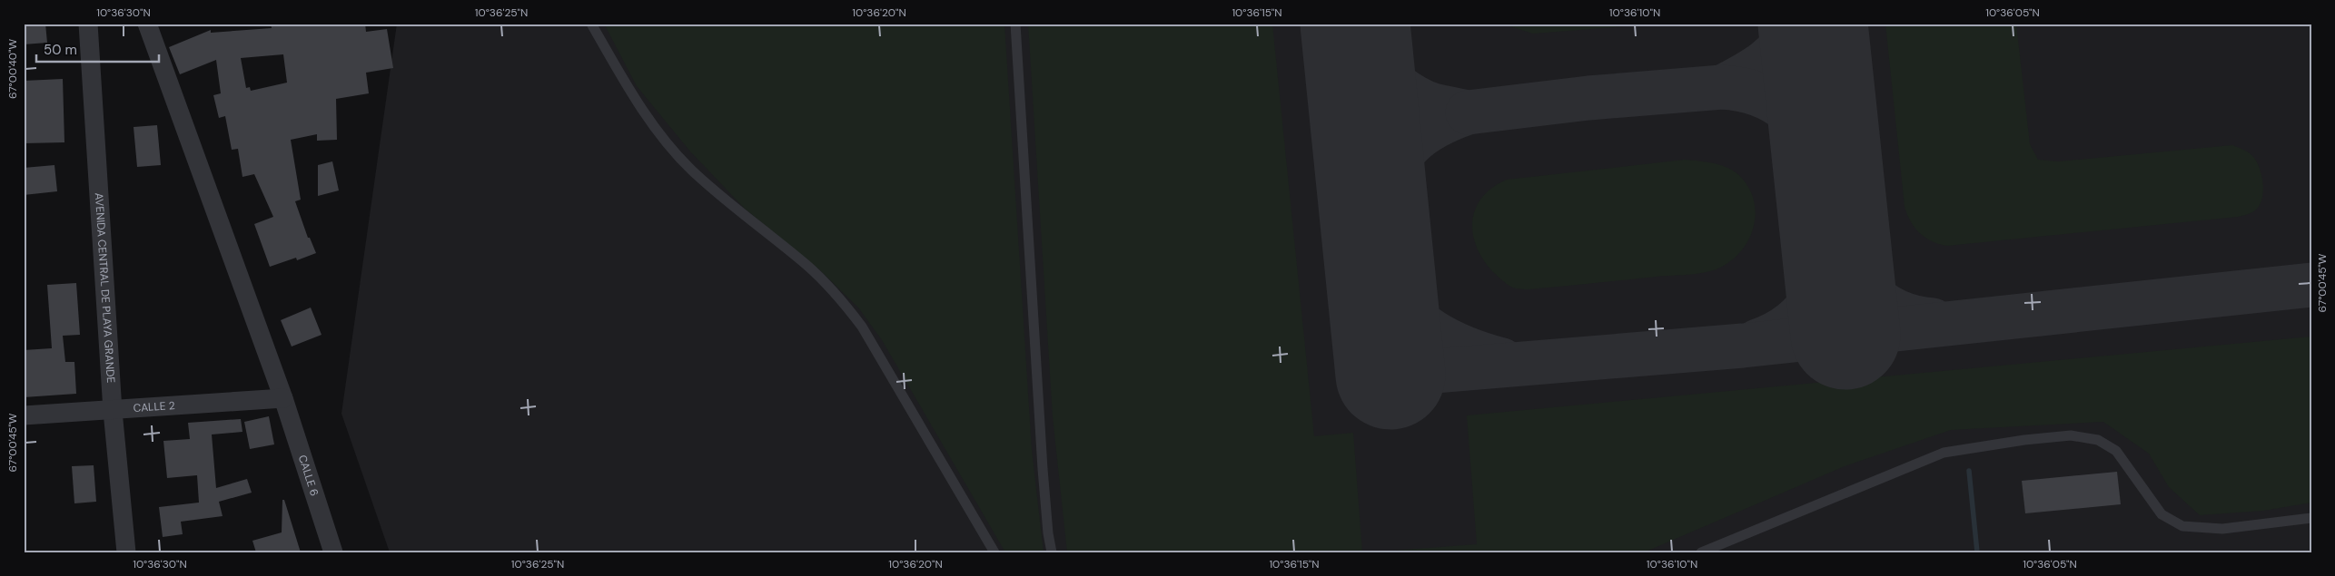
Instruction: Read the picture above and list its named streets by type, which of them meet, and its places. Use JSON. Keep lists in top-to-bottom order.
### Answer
{
  "streets": {
    "street": ["AVENIDA CENTRAL DE PLAYA GRANDE", "CALLE 2", "CALLE 6"]
  },
  "crossings": [
    ["AVENIDA CENTRAL DE PLAYA GRANDE", "CALLE 2"],
    ["CALLE 2", "CALLE 6"]
  ],
  "scale_bar": "50 m",
  "coordinates": [
    "10°36'30\"N",
    "10°36'25\"N",
    "10°36'20\"N",
    "10°36'15\"N",
    "10°36'10\"N",
    "10°36'05\"N",
    "67°00'40\"W",
    "67°00'45\"W"
  ]
}
